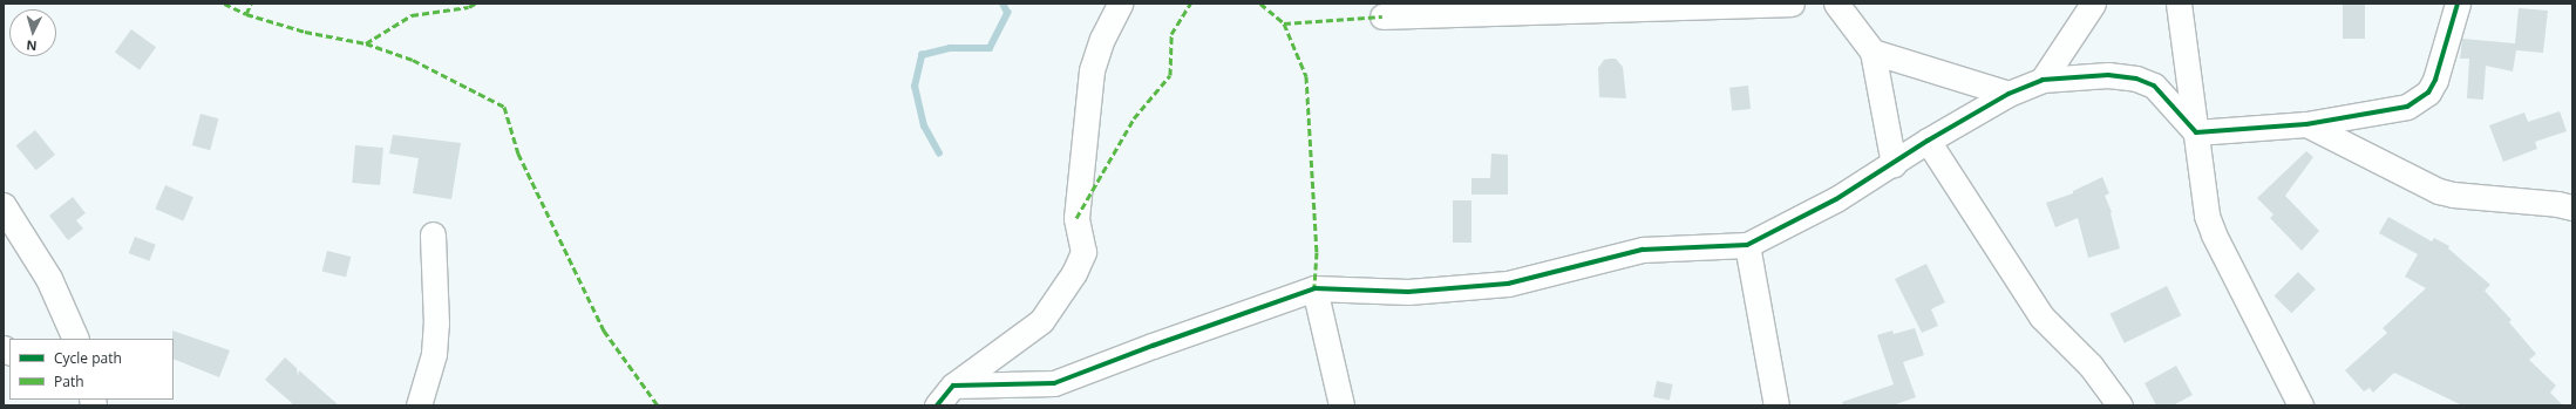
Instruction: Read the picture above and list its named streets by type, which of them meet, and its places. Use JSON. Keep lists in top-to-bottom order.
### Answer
{
  "legend": ["Cycle path", "Path"],
  "north": "bottom"
}
